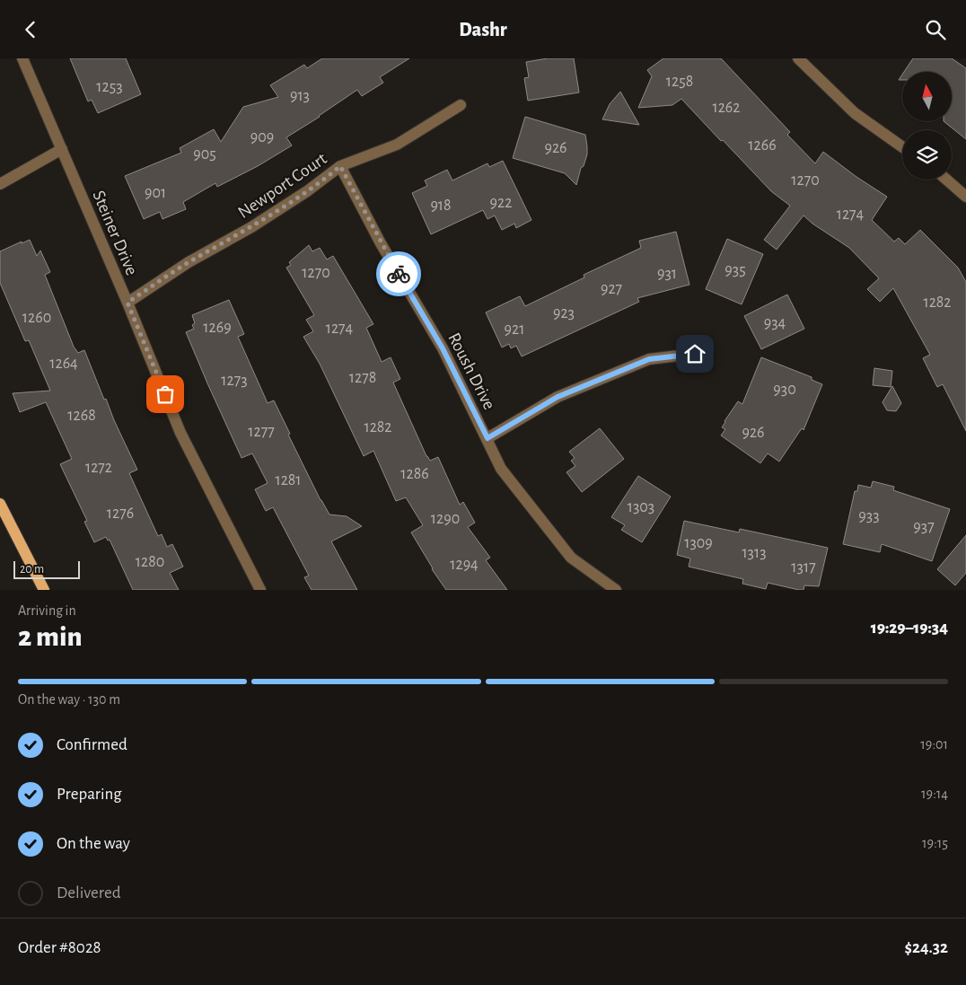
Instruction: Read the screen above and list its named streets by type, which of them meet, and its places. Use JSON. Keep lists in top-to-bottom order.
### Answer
{
  "streets": {
    "street": ["Newport Court", "Steiner Drive", "Roush Drive"]
  },
  "crossings": [
    ["Newport Court", "Steiner Drive"],
    ["Newport Court", "Roush Drive"]
  ],
  "house_numbers": [
    "1258",
    "1253",
    "913",
    "1262",
    "909",
    "1266",
    "926",
    "905",
    "1270",
    "901",
    "922",
    "918",
    "1274",
    "935",
    "1270",
    "931",
    "927",
    "1282",
    "923",
    "1260",
    "934",
    "1269",
    "1274",
    "921",
    "1264",
    "1278",
    "1273",
    "930",
    "1268",
    "1282",
    "1277",
    "926",
    "1272",
    "1286",
    "1281",
    "1303",
    "1276",
    "933",
    "1290",
    "937",
    "1309",
    "1313",
    "1280",
    "1294",
    "1317"
  ],
  "scale_bar": "20 m",
  "north": "top",
  "page": {
    "header": "Dashr",
    "scale": "20 m",
    "heading": ["2 min", "Arriving in", "19:29–19:34"],
    "panel": ["Order #8028", "$24.32"],
    "bar": "On the way · 130 m",
    "list": [
      ["Confirmed", "19:01"],
      ["Preparing", "19:14"],
      ["On the way", "19:15"],
      "Delivered"
    ]
  }
}
